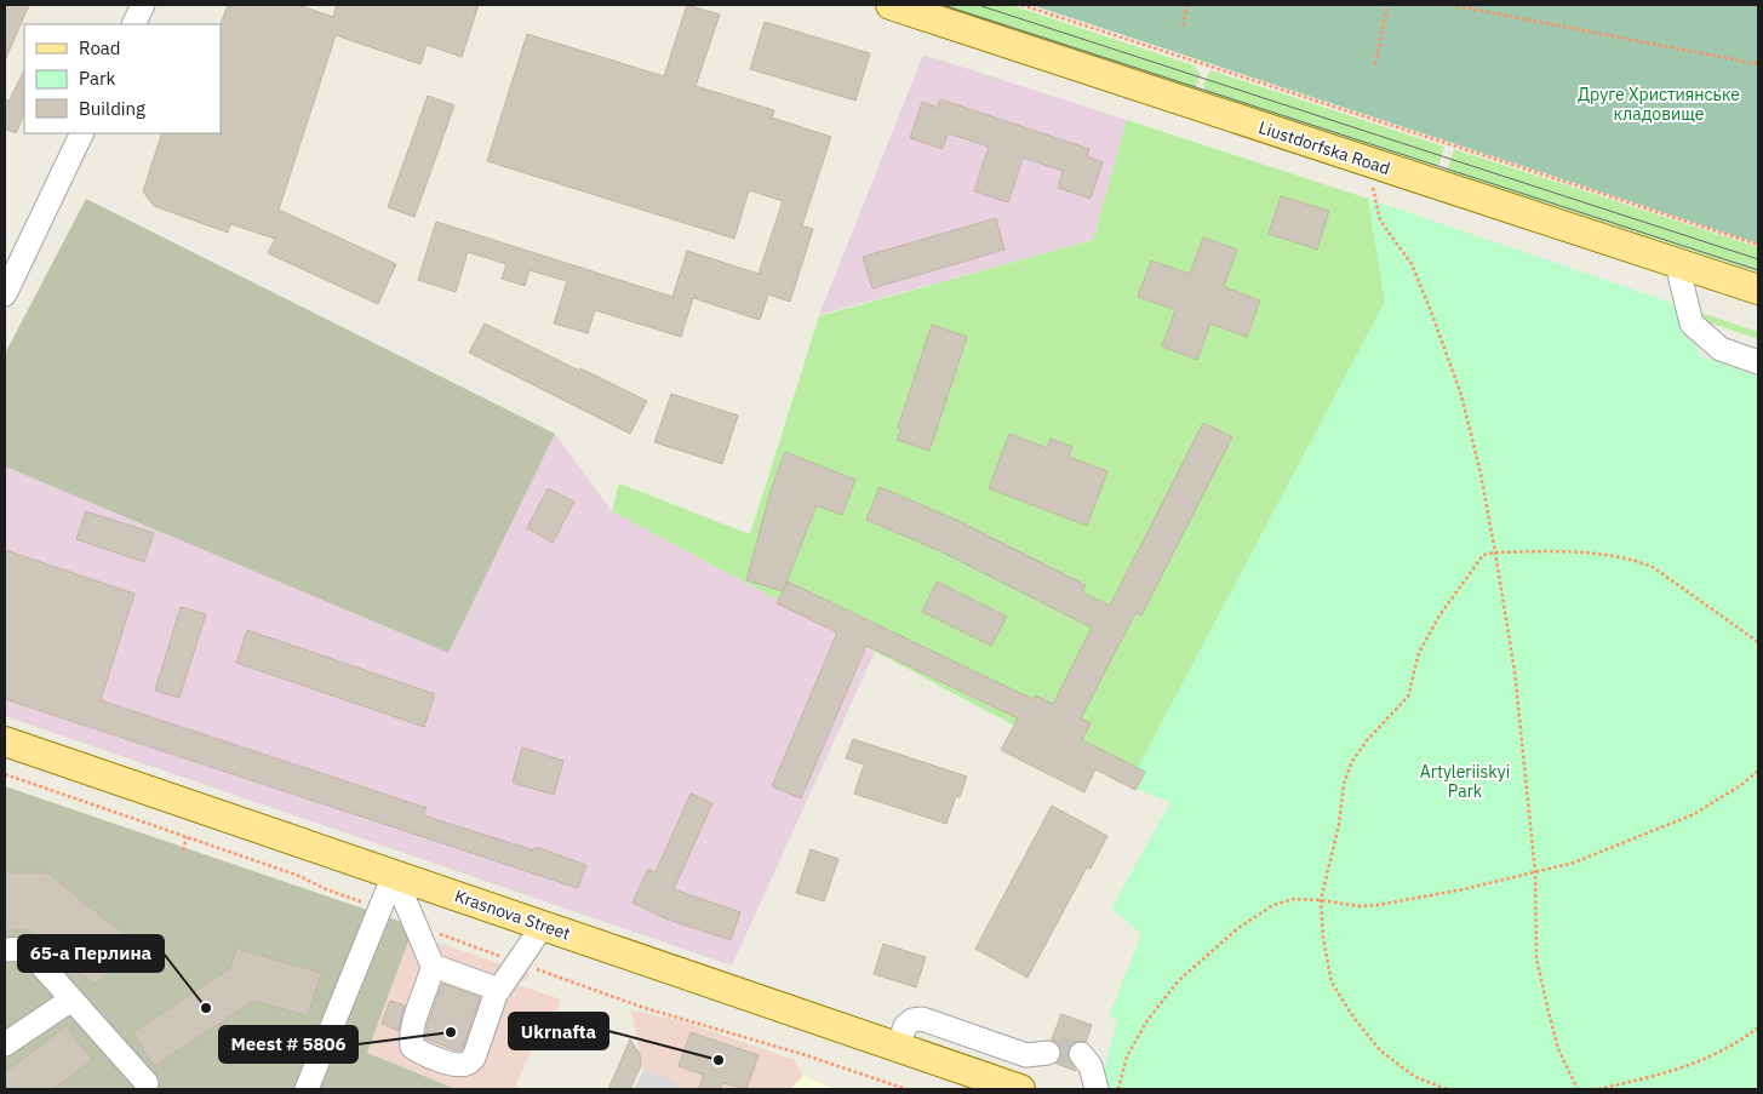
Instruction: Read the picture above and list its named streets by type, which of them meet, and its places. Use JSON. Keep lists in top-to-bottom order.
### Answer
{
  "streets": {
    "main road": ["Liustdorfska Road", "Krasnova Street"]
  },
  "parks": ["Друге Християнське кладовище", "Artyleriiskyi Park"],
  "places": ["65-а Перлина", "Meest # 5806", "Ukrnafta"],
  "legend": ["Road", "Park", "Building"]
}
